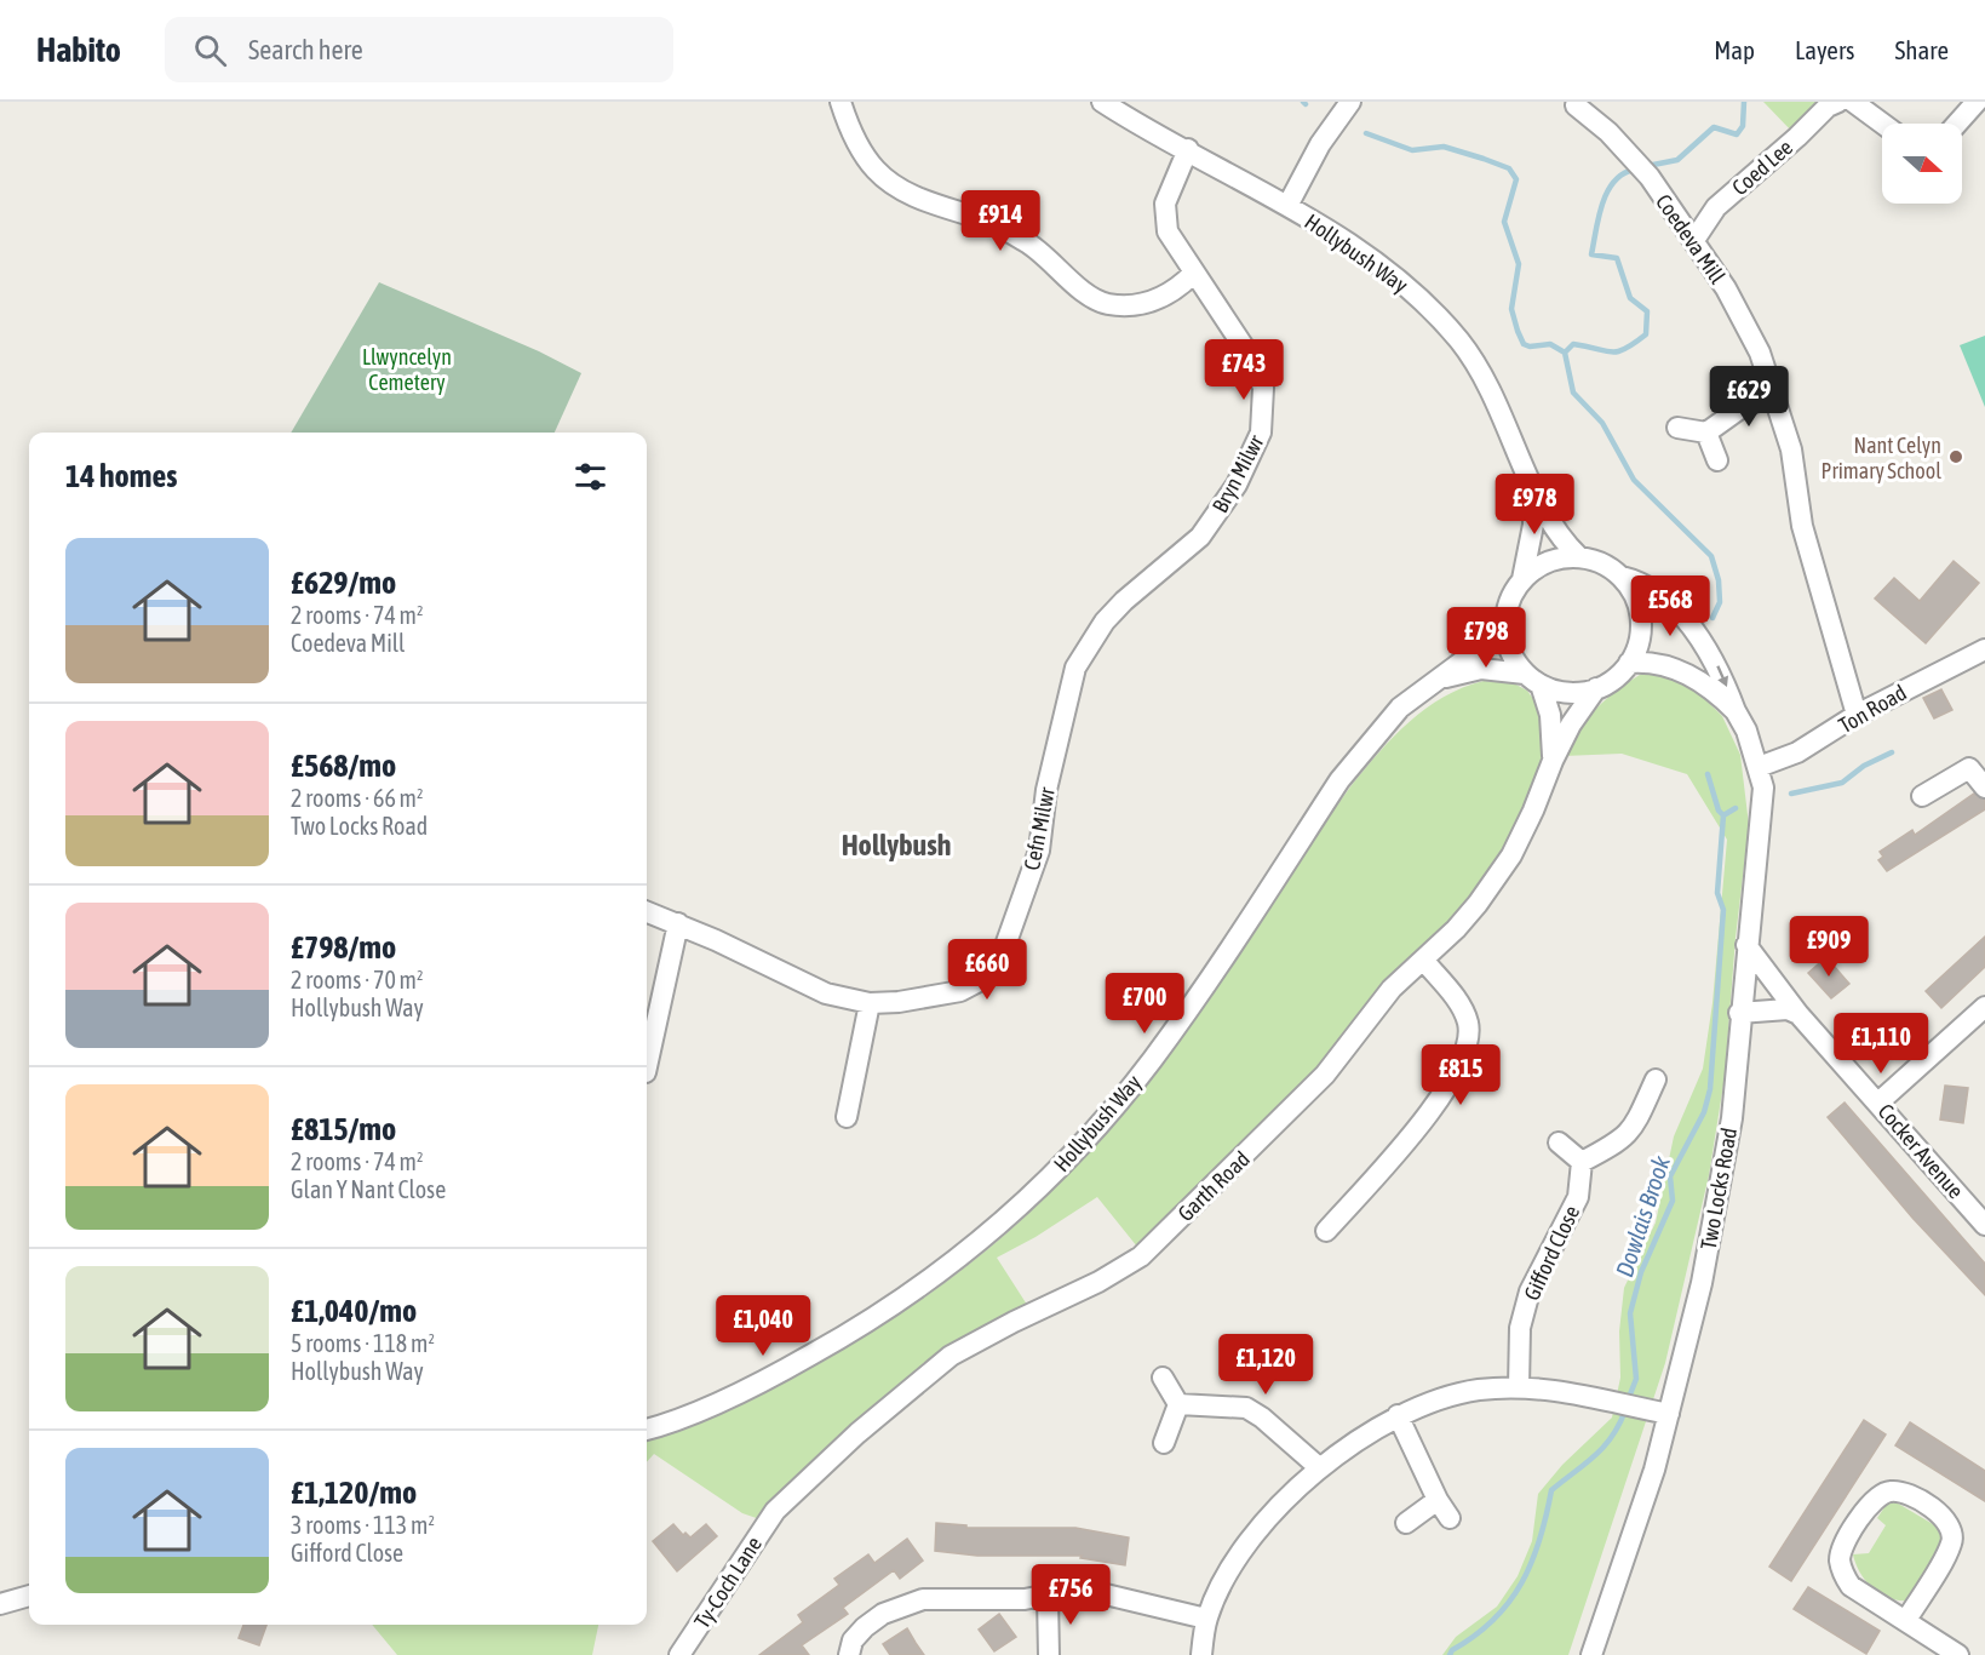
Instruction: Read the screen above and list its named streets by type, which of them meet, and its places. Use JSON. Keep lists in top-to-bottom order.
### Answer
{
  "streets": {
    "street": [
      "Coed Lee",
      "Coedeva Mill",
      "Hollybush Way",
      "Bryn Milwr",
      "Ton Road",
      "Cefn Milwr",
      "Cocker Avenue",
      "Garth Road",
      "Two Locks Road",
      "Gifford Close",
      "Ty-Coch Lane"
    ]
  },
  "crossings": [
    ["Coed Lee", "Coedeva Mill"],
    ["Coedeva Mill", "Ton Road"],
    ["Hollybush Way", "Bryn Milwr"],
    ["Hollybush Way", "Garth Road"],
    ["Hollybush Way", "Two Locks Road"],
    ["Bryn Milwr", "Cefn Milwr"],
    ["Ton Road", "Two Locks Road"],
    ["Cocker Avenue", "Two Locks Road"],
    ["Garth Road", "Two Locks Road"],
    ["Garth Road", "Ty-Coch Lane"]
  ],
  "districts": ["Hollybush"],
  "water": ["Dowlais Brook"],
  "parks": ["Llwyncelyn Cemetery"],
  "places": ["Nant Celyn Primary School"],
  "north": "right",
  "page": {
    "header": "Habito",
    "search": "Search here",
    "nav": ["Map", "Layers", "Share"],
    "price": [
      "£914",
      "£743",
      "£629",
      "£978",
      "£568",
      "£798",
      "£909",
      "£660",
      "£700",
      "£1,110",
      "£815",
      "£1,040",
      "£1,120",
      "£756"
    ],
    "heading": "14 homes",
    "list": [
      {
        "name": "£629/mo",
        "note": "2 rooms · 74 m² · Coedeva Mill"
      },
      {
        "name": "£568/mo",
        "note": "2 rooms · 66 m² · Two Locks Road"
      },
      {
        "name": "£798/mo",
        "note": "2 rooms · 70 m² · Hollybush Way"
      },
      {
        "name": "£815/mo",
        "note": "2 rooms · 74 m² · Glan Y Nant Close"
      },
      {
        "name": "£1,040/mo",
        "note": "5 rooms · 118 m² · Hollybush Way"
      },
      {
        "name": "£1,120/mo",
        "note": "3 rooms · 113 m² · Gifford Close"
      }
    ]
  }
}
